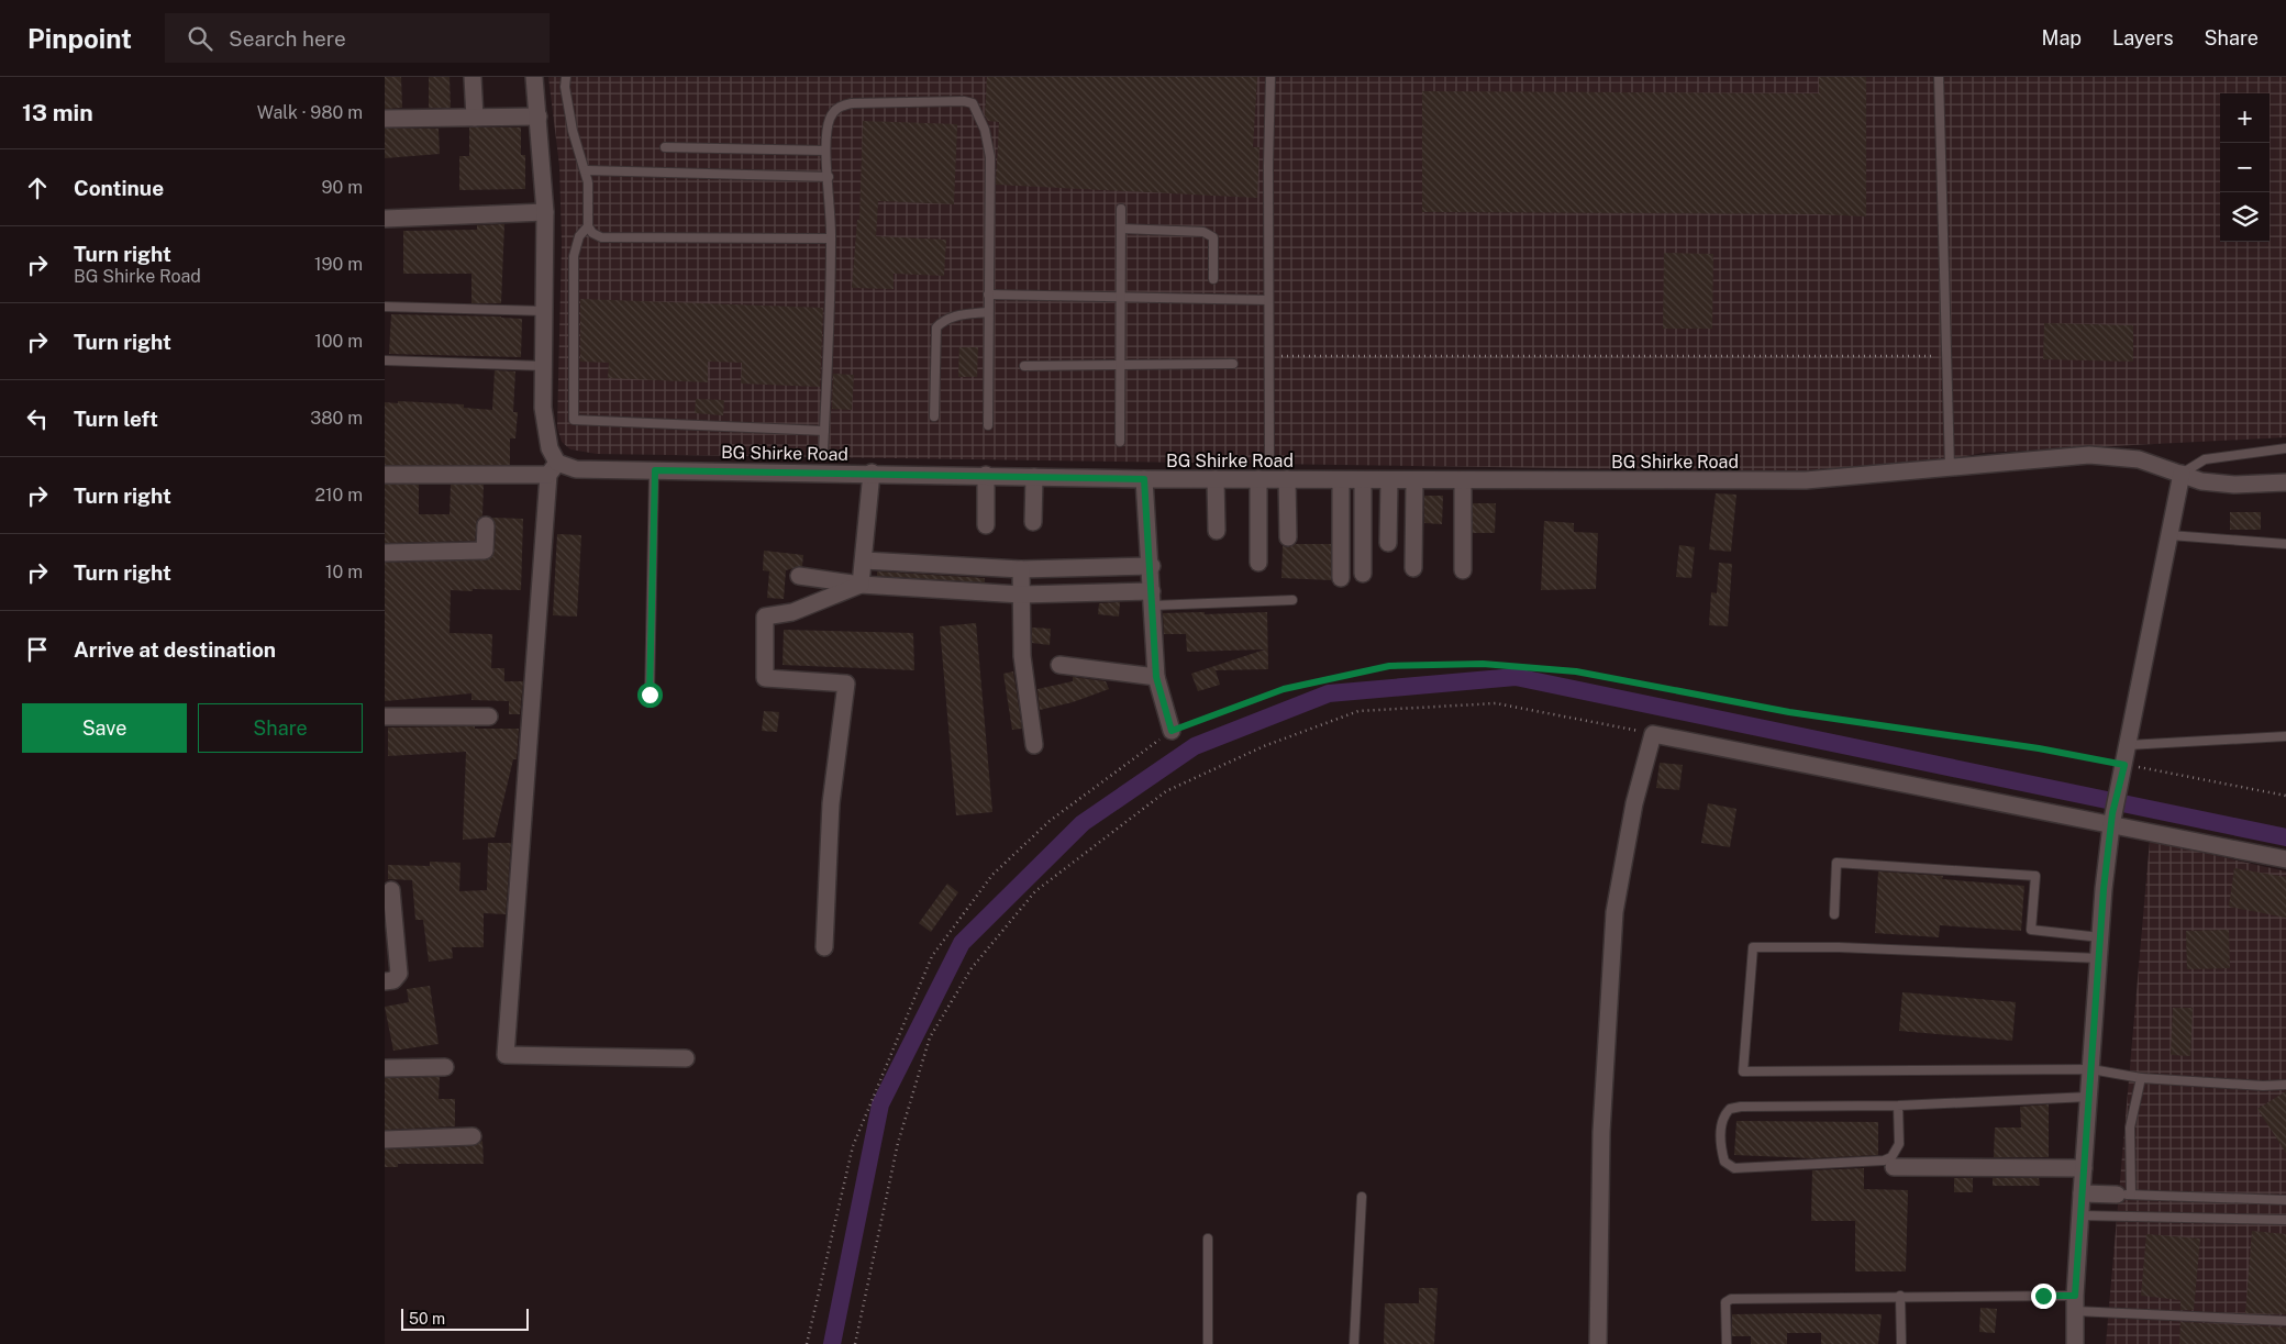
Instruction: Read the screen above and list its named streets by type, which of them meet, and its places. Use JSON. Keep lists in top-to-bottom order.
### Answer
{
  "streets": {
    "street": ["BG Shirke Road"]
  },
  "scale_bar": "50 m",
  "page": {
    "header": "Pinpoint",
    "search": "Search here",
    "nav": ["Map", "Layers", "Share"],
    "heading": ["13 min", "Walk · 980 m"],
    "map_buttons": ["+", "−"],
    "list": [
      ["Continue", "90 m"],
      ["Turn right", "BG Shirke Road", "190 m"],
      ["Turn right", "100 m"],
      ["Turn left", "380 m"],
      ["Turn right", "210 m"],
      ["Turn right", "10 m"],
      "Arrive at destination"
    ],
    "buttons": ["Save", "Share"],
    "scale": "50 m"
  }
}
